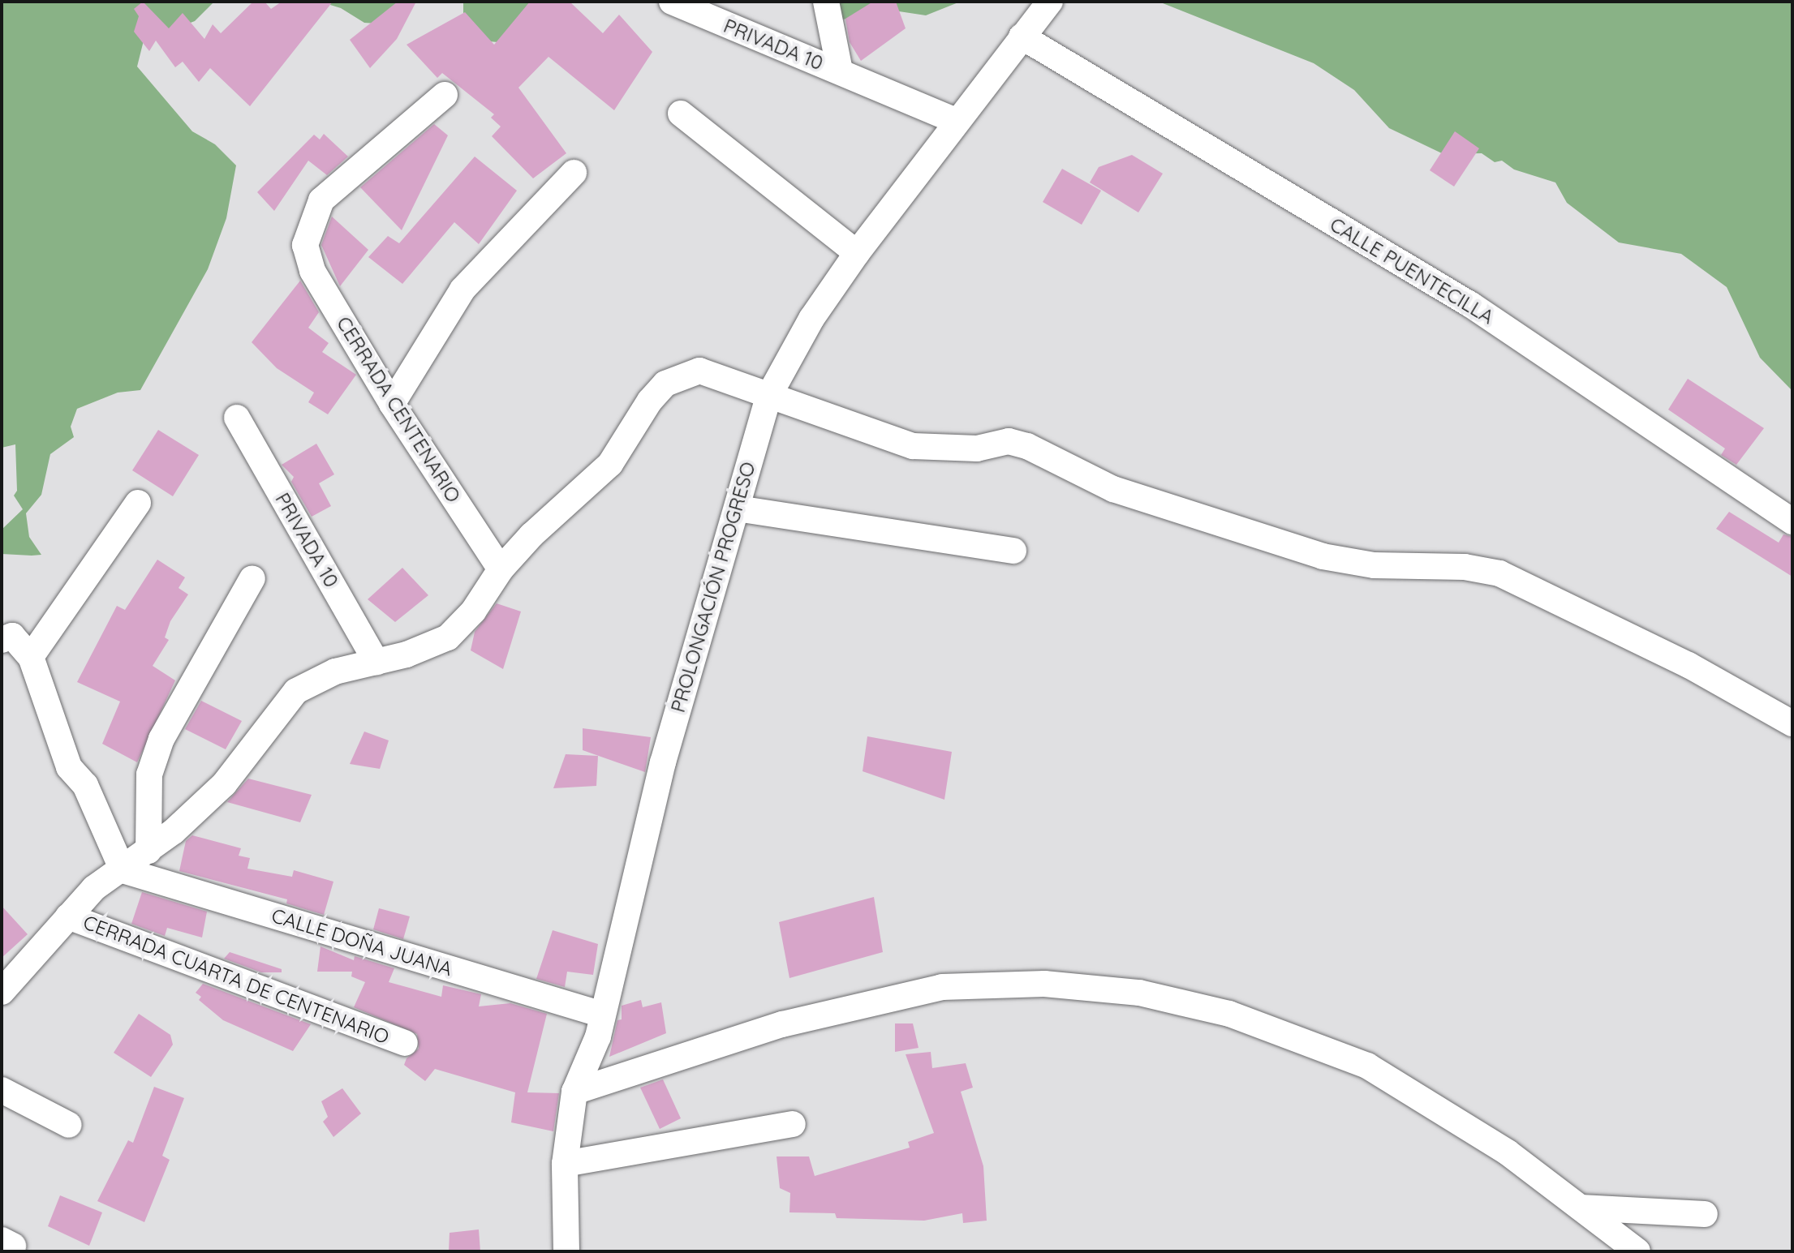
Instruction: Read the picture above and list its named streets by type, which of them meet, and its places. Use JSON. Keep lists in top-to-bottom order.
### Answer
{
  "streets": {
    "street": [
      "PRIVADA 10",
      "CALLE PUENTECILLA",
      "CERRADA CENTENARIO",
      "PROLONGACIÓN PROGRESO",
      "CALLE DOÑA JUANA",
      "CERRADA CUARTA DE CENTENARIO"
    ]
  },
  "crossings": [
    ["PRIVADA 10", "PROLONGACIÓN PROGRESO"],
    ["CALLE PUENTECILLA", "PROLONGACIÓN PROGRESO"],
    ["PROLONGACIÓN PROGRESO", "CALLE DOÑA JUANA"]
  ]
}
